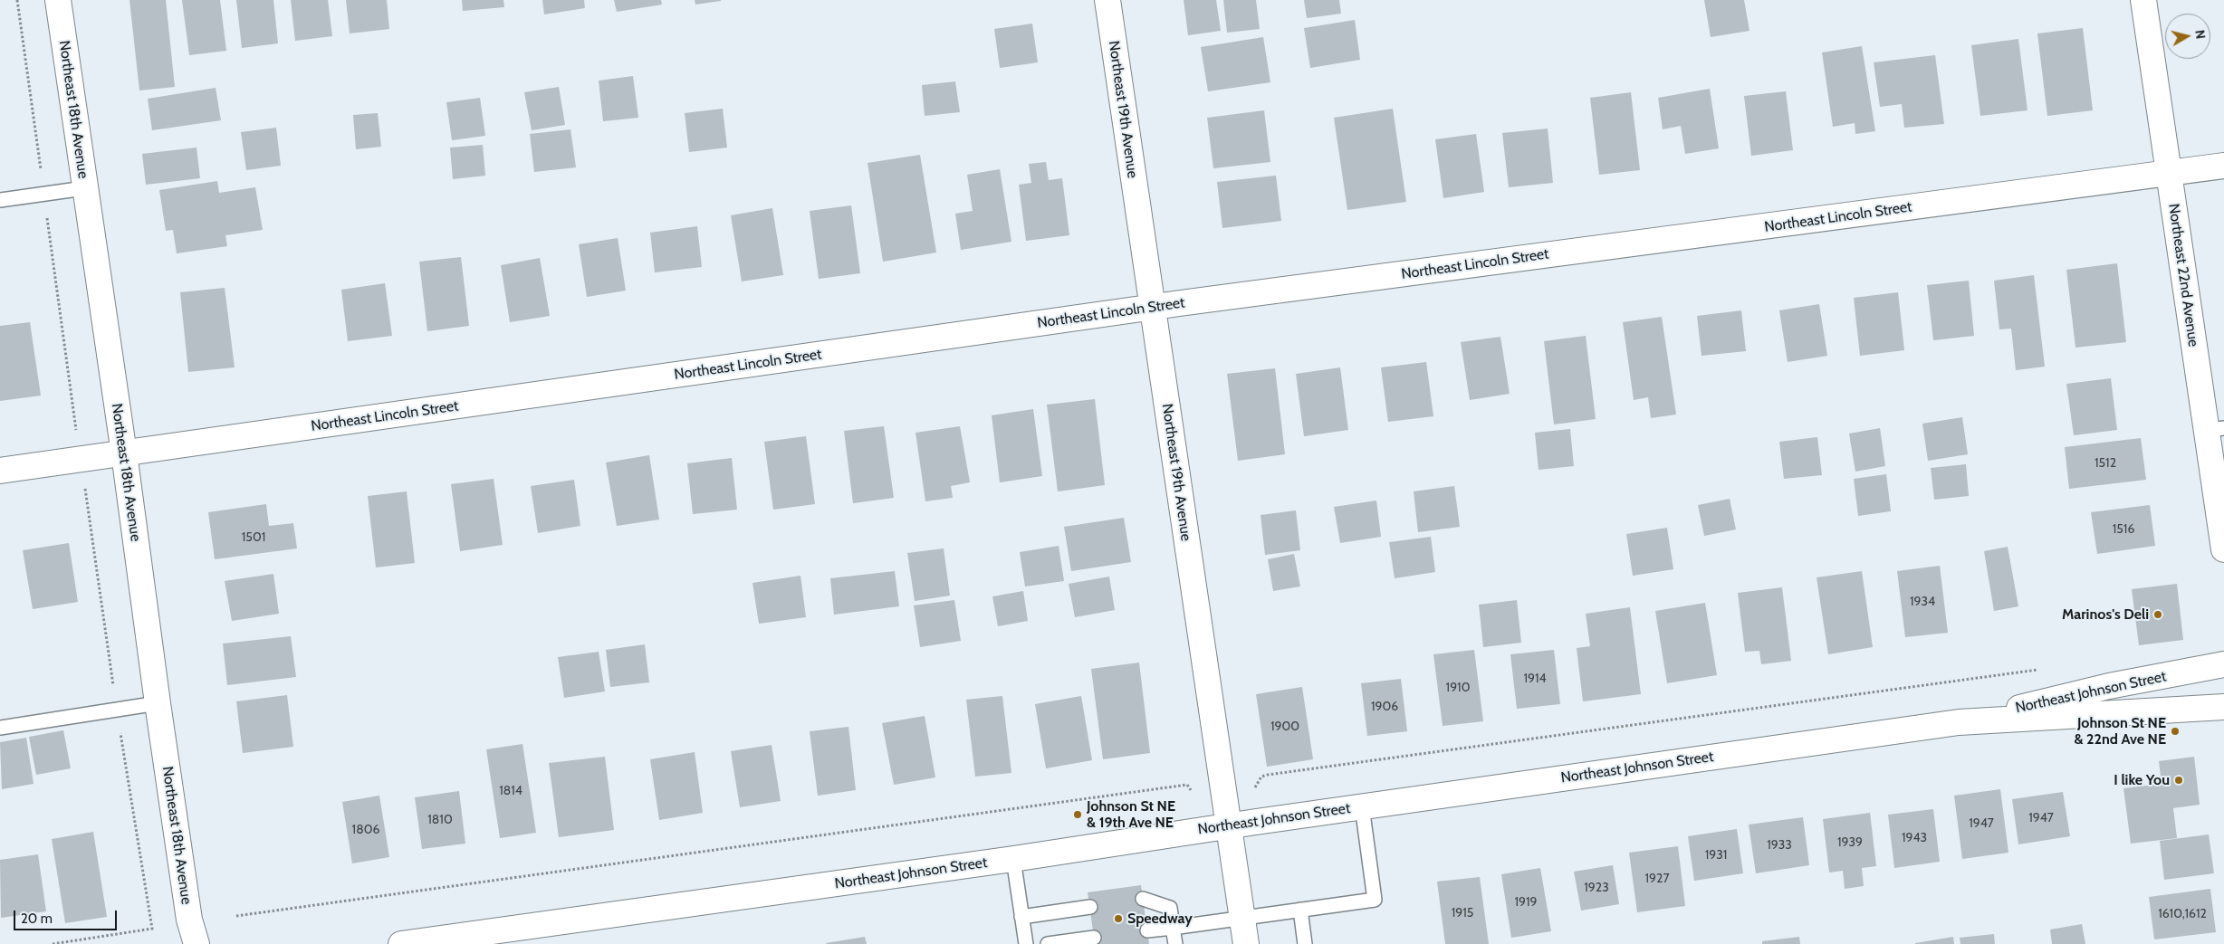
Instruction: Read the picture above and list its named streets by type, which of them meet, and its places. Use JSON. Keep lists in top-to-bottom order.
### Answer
{
  "streets": {
    "street": [
      "Northeast 18th Avenue",
      "Northeast 19th Avenue",
      "Northeast Lincoln Street",
      "Northeast 22nd Avenue",
      "Northeast Johnson Street"
    ]
  },
  "crossings": [
    ["Northeast 18th Avenue", "Northeast Lincoln Street"],
    ["Northeast 19th Avenue", "Northeast Lincoln Street"],
    ["Northeast 19th Avenue", "Northeast Johnson Street"],
    ["Northeast Lincoln Street", "Northeast 22nd Avenue"]
  ],
  "places": [
    "Marinos's Deli",
    "Johnson St NE & 22nd Ave NE",
    "I like You",
    "Johnson St NE & 19th Ave NE",
    "Speedway"
  ],
  "house_numbers": [
    "1512",
    "1516",
    "1501",
    "1934",
    "1914",
    "1910",
    "1906",
    "1900",
    "1814",
    "1947",
    "1810",
    "1947",
    "1806",
    "1943",
    "1939",
    "1933",
    "1931",
    "1927",
    "1923",
    "1919",
    "1915",
    "1610,1612"
  ],
  "scale_bar": "20 m",
  "north": "right"
}
